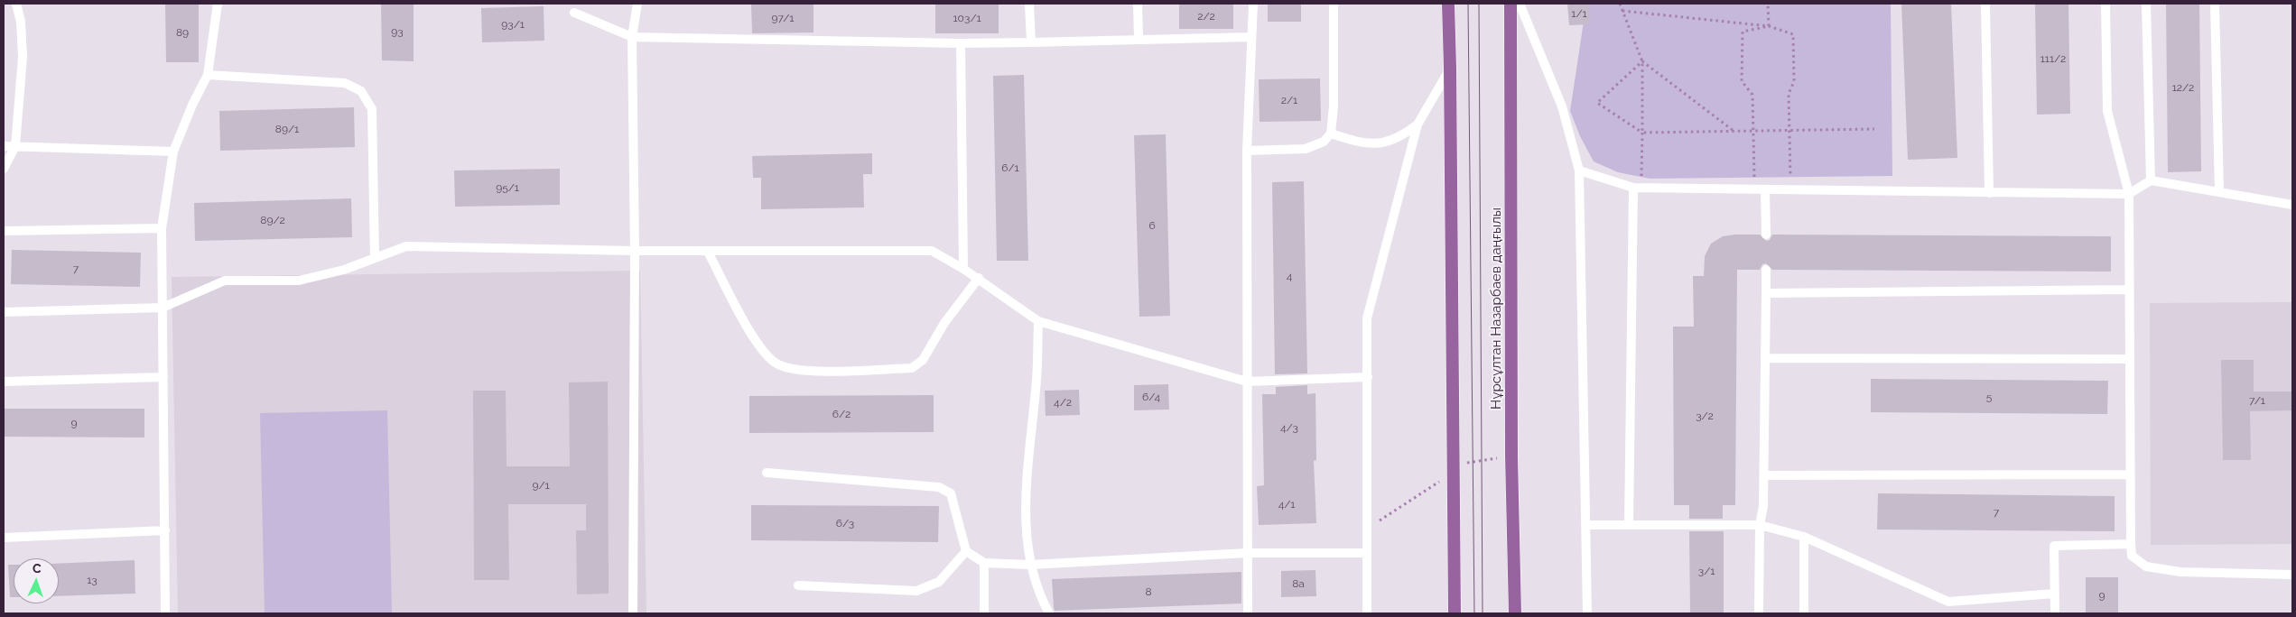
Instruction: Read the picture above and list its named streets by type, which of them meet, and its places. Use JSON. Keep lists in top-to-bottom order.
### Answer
{
  "streets": {
    "main road": ["Нұрсұлтан Назарбаев даңғылы"]
  },
  "house_numbers": [
    "1/1",
    "2/2",
    "97/1",
    "103/1",
    "93/1",
    "93",
    "89",
    "111/2",
    "12/2",
    "2/1",
    "89/1",
    "6/1",
    "95/1",
    "89/2",
    "6",
    "7",
    "4",
    "6/4",
    "5",
    "7/1",
    "4/2",
    "6/2",
    "3/2",
    "9",
    "4/3",
    "9/1",
    "4/1",
    "7",
    "6/3",
    "3/1",
    "13",
    "8а",
    "8",
    "9"
  ],
  "north": "top"
}
